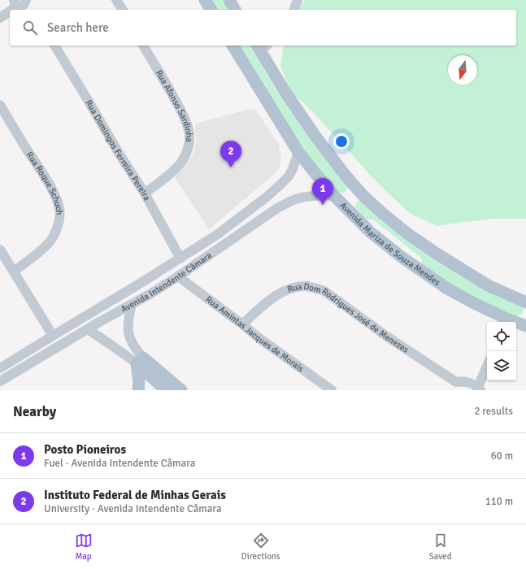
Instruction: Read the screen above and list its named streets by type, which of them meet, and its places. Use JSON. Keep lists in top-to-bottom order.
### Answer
{
  "streets": {
    "main road": ["Avenida Mariza de Souza Mendes"],
    "street": [
      "Rua Afonso Sardinha",
      "Rua Domingos Ferreira Pereira",
      "Rua Roque Schuch",
      "Avenida Intendente Câmara",
      "Rua Dom Rodrigues José de Menezes",
      "Rua Amintas Jacques de Morais"
    ]
  },
  "crossings": [
    ["Rua Afonso Sardinha", "Rua Domingos Ferreira Pereira"],
    ["Rua Domingos Ferreira Pereira", "Avenida Intendente Câmara"],
    ["Avenida Mariza de Souza Mendes", "Avenida Intendente Câmara"],
    ["Avenida Intendente Câmara", "Rua Amintas Jacques de Morais"],
    ["Rua Dom Rodrigues José de Menezes", "Rua Amintas Jacques de Morais"]
  ],
  "north": "bottom",
  "page": {
    "search": "Search here",
    "pins": ["2", "1"],
    "heading": ["Nearby", "2 results"],
    "list": [
      {
        "mark": "1",
        "name": "Posto Pioneiros",
        "note": "Fuel · Avenida Intendente Câmara",
        "value": "60 m"
      },
      {
        "mark": "2",
        "name": "Instituto Federal de Minhas Gerais",
        "note": "University · Avenida Intendente Câmara",
        "value": "110 m"
      }
    ],
    "nav": ["Map", "Directions", "Saved"]
  }
}
